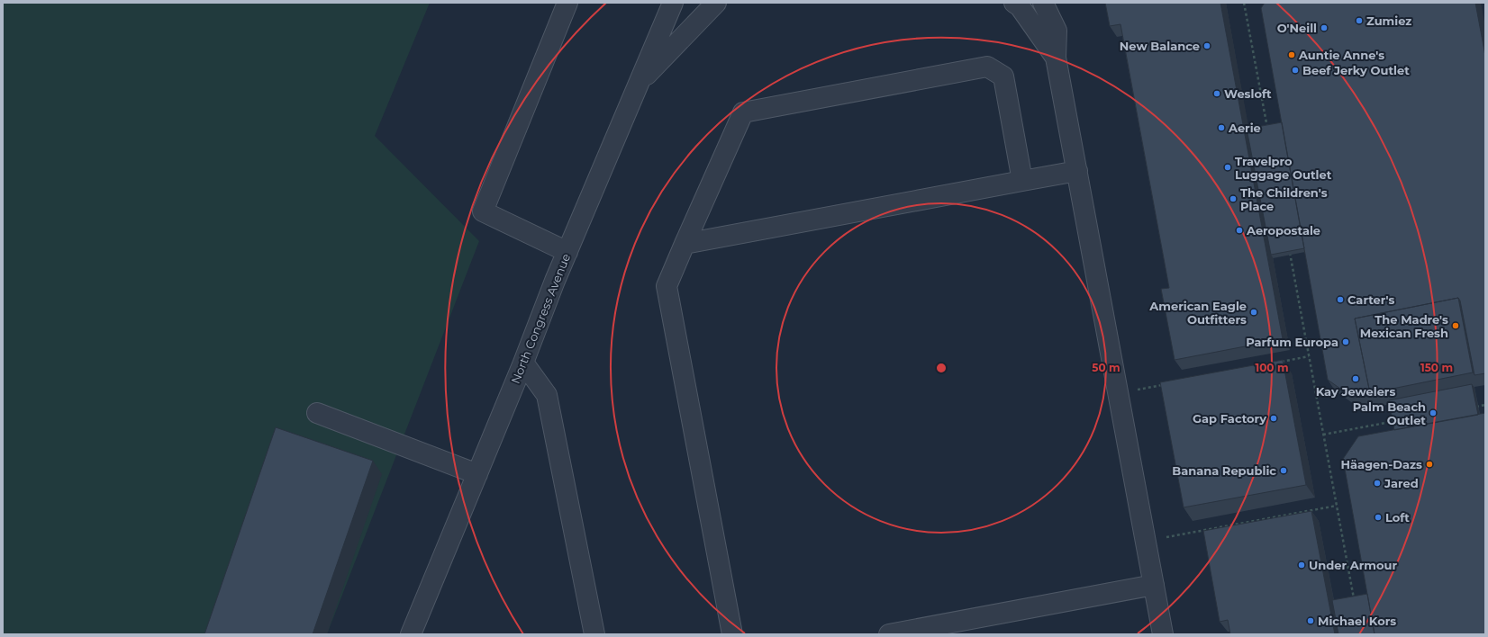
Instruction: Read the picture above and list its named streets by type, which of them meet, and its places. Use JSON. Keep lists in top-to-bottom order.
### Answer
{
  "streets": {
    "street": ["North Congress Avenue"]
  },
  "places": [
    "Zumiez",
    "O'Neill",
    "New Balance",
    "Auntie Anne's",
    "Beef Jerky Outlet",
    "Wesloft",
    "Aerie",
    "Travelpro Luggage Outlet",
    "The Children's Place",
    "Aeropostale",
    "Carter's",
    "American Eagle Outfitters",
    "The Madre's Mexican Fresh",
    "Parfum Europa",
    "Kay Jewelers",
    "Palm Beach Outlet",
    "Gap Factory",
    "Häagen-Dazs",
    "Banana Republic",
    "Jared",
    "Loft",
    "Under Armour",
    "Michael Kors"
  ],
  "rings": ["50 m", "100 m", "150 m"]
}
